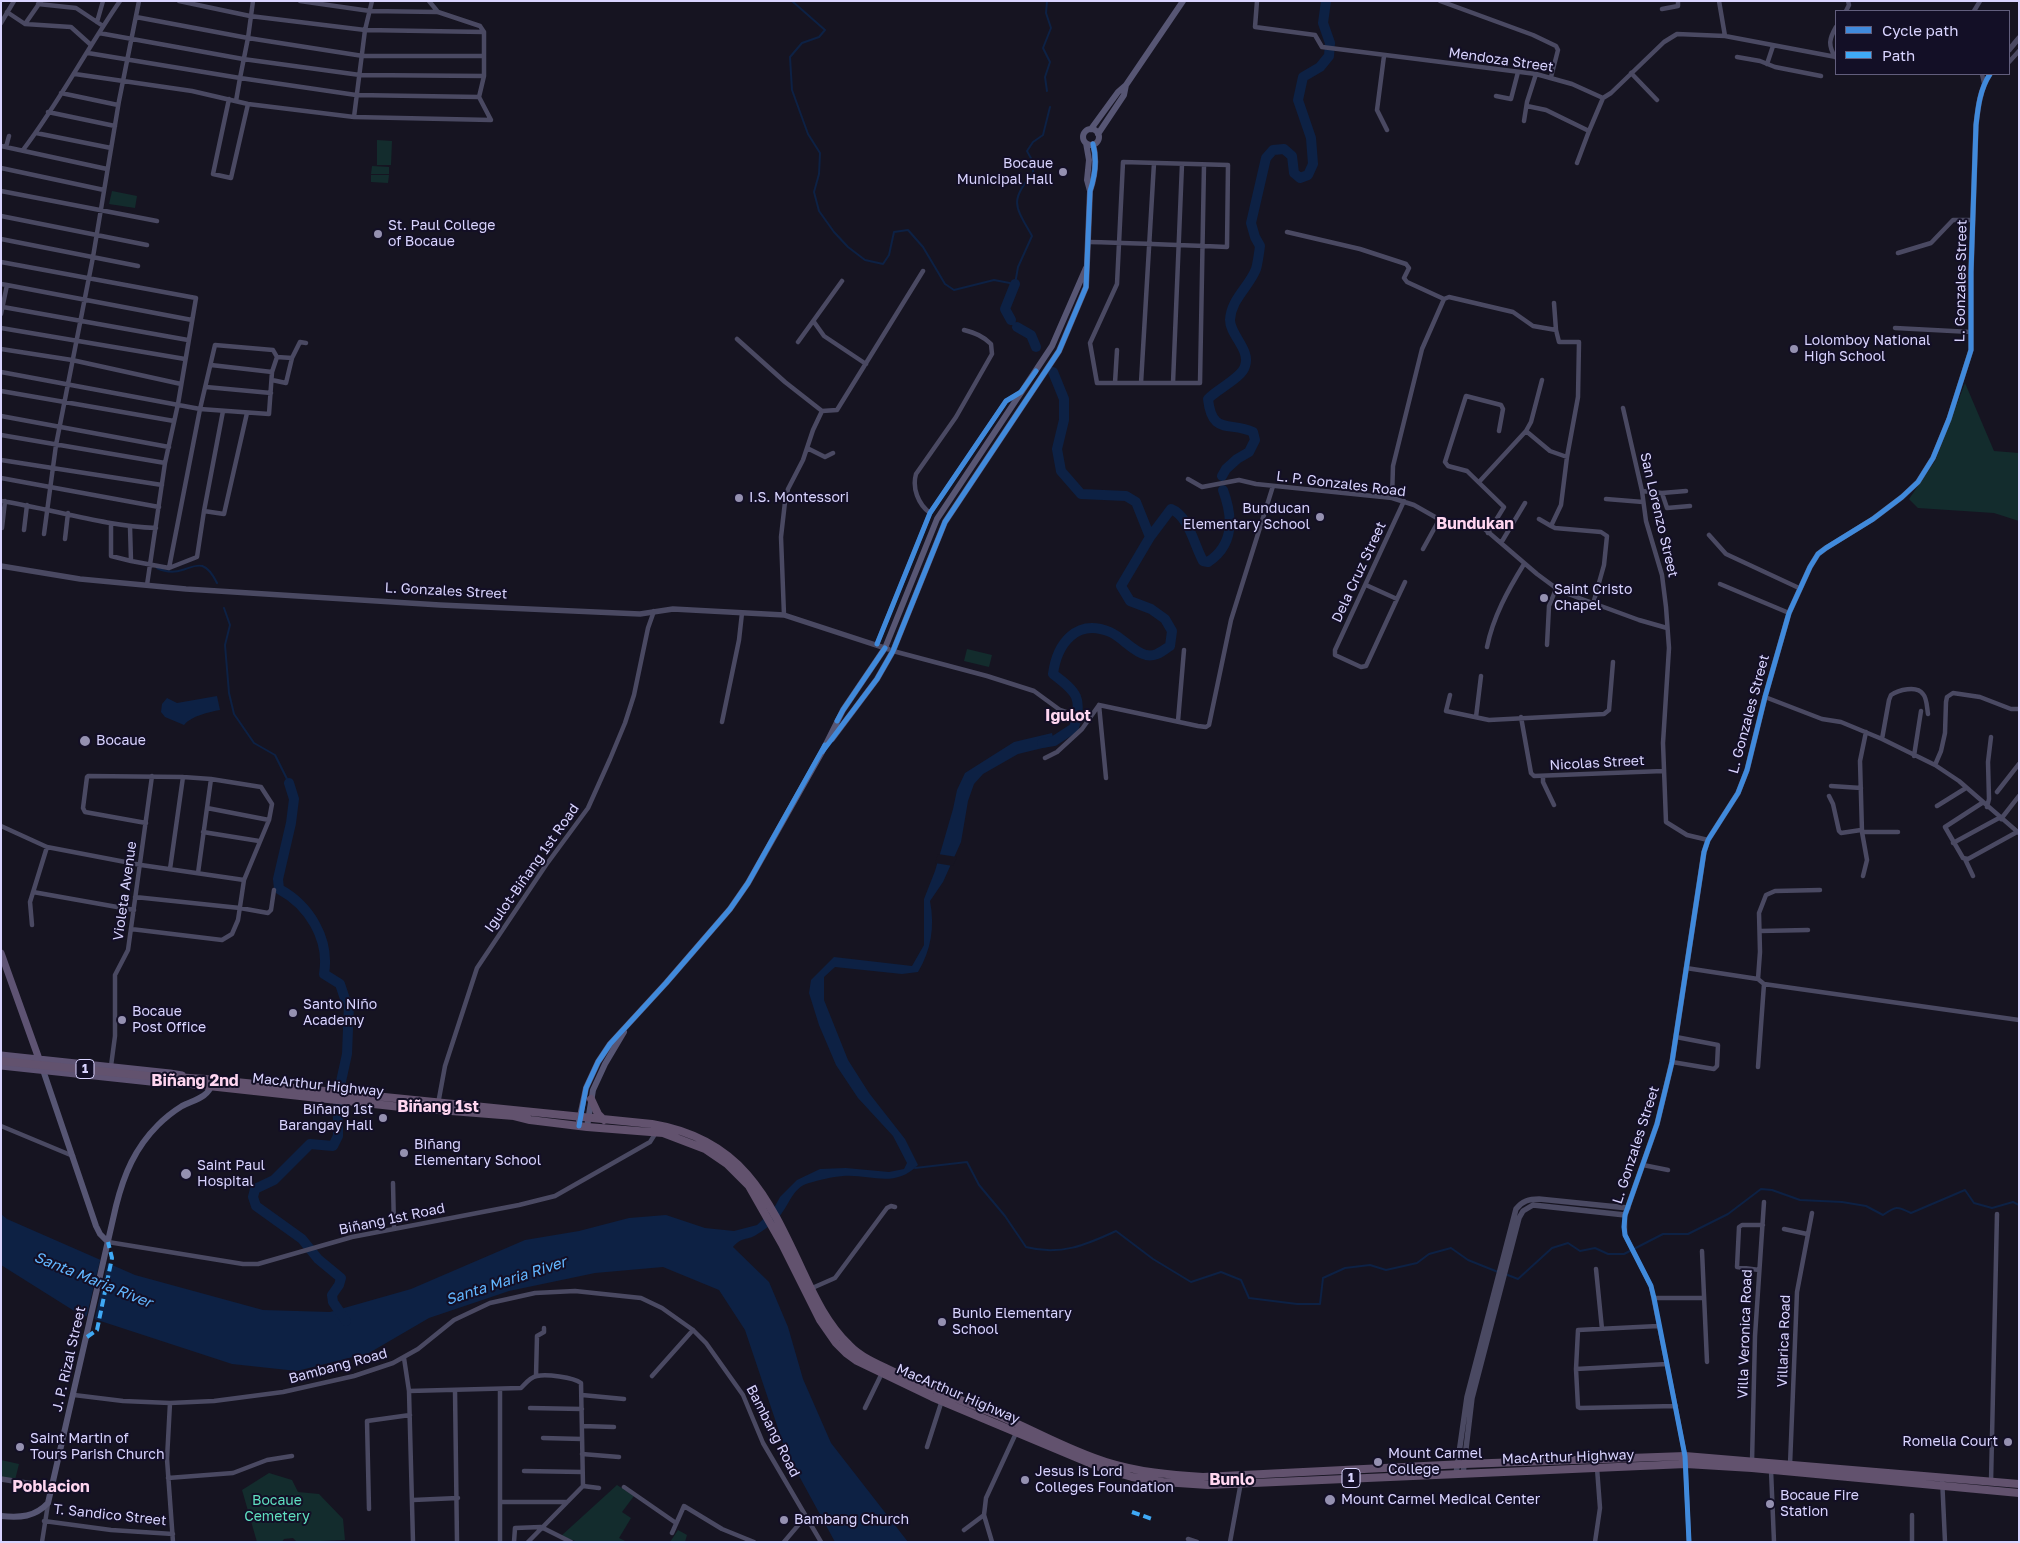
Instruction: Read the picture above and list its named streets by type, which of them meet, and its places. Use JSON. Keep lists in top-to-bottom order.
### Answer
{
  "streets": {
    "highway": ["1", "MacArthur Highway"],
    "main road": ["J. P. Rizal Street", "T. Sandico Street"],
    "street": [
      "Mendoza Street",
      "L. Gonzales Street",
      "L. P. Gonzales Road",
      "San Lorenzo Street",
      "Dela Cruz Street",
      "Nicolas Street",
      "Igulot-Biñang 1st Road",
      "Violeta Avenue",
      "Biñang 1st Road",
      "Villa Veronica Road",
      "Villarica Road",
      "Bambang Road"
    ]
  },
  "crossings": [
    ["L. Gonzales Street", "Igulot-Biñang 1st Road"],
    ["L. Gonzales Street", "MacArthur Highway"],
    ["L. P. Gonzales Road", "San Lorenzo Street"],
    ["L. P. Gonzales Road", "Dela Cruz Street"],
    ["Igulot-Biñang 1st Road", "MacArthur Highway"],
    ["Violeta Avenue", "MacArthur Highway"],
    ["1", "MacArthur Highway"],
    ["MacArthur Highway", "Biñang 1st Road"],
    ["MacArthur Highway", "Villa Veronica Road"],
    ["MacArthur Highway", "Villarica Road"],
    ["MacArthur Highway", "J. P. Rizal Street"],
    ["Biñang 1st Road", "J. P. Rizal Street"],
    ["J. P. Rizal Street", "Bambang Road"],
    ["J. P. Rizal Street", "T. Sandico Street"]
  ],
  "districts": [
    "Bundukan",
    "Igulot",
    "Biñang 2nd",
    "Biñang 1st",
    "Bunlo",
    "Poblacion"
  ],
  "water": ["Santa Maria River"],
  "parks": ["Bocaue Cemetery"],
  "places": [
    "Bocaue Municipal Hall",
    "St. Paul College of Bocaue",
    "Lolomboy National High School",
    "I.S. Montessori",
    "Bunducan Elementary School",
    "Saint Cristo Chapel",
    "Bocaue",
    "Santo Niño Academy",
    "Bocaue Post Office",
    "Biñang 1st Barangay Hall",
    "Biñang Elementary School",
    "Saint Paul Hospital",
    "Bunlo Elementary School",
    "Romelia Court",
    "Saint Martin of Tours Parish Church",
    "Mount Carmel College",
    "Jesus is Lord Colleges Foundation",
    "Mount Carmel Medical Center",
    "Bocaue Fire Station",
    "Bambang Church"
  ],
  "legend": ["Cycle path", "Path"]
}
